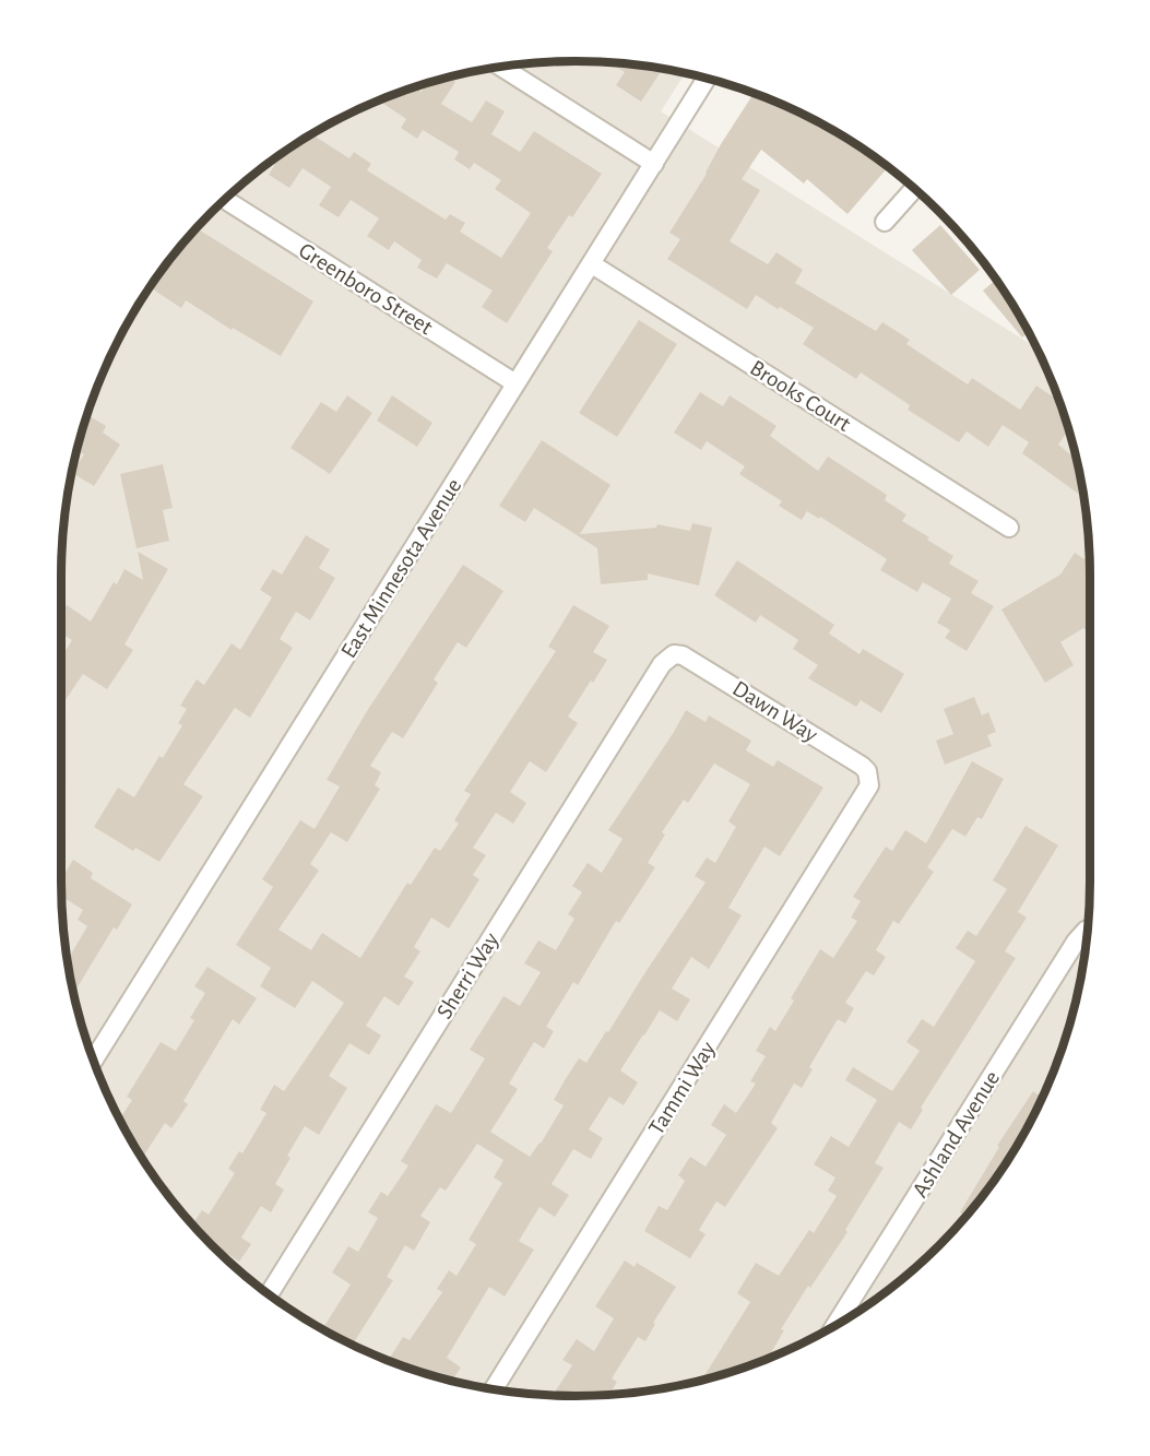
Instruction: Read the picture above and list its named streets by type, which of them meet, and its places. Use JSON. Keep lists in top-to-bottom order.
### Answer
{
  "streets": {
    "street": [
      "Greenboro Street",
      "Brooks Court",
      "East Minnesota Avenue",
      "Dawn Way",
      "Sherri Way",
      "Tammi Way",
      "Ashland Avenue"
    ]
  },
  "crossings": [
    ["Greenboro Street", "East Minnesota Avenue"],
    ["Brooks Court", "East Minnesota Avenue"],
    ["Dawn Way", "Sherri Way"],
    ["Dawn Way", "Tammi Way"]
  ]
}
